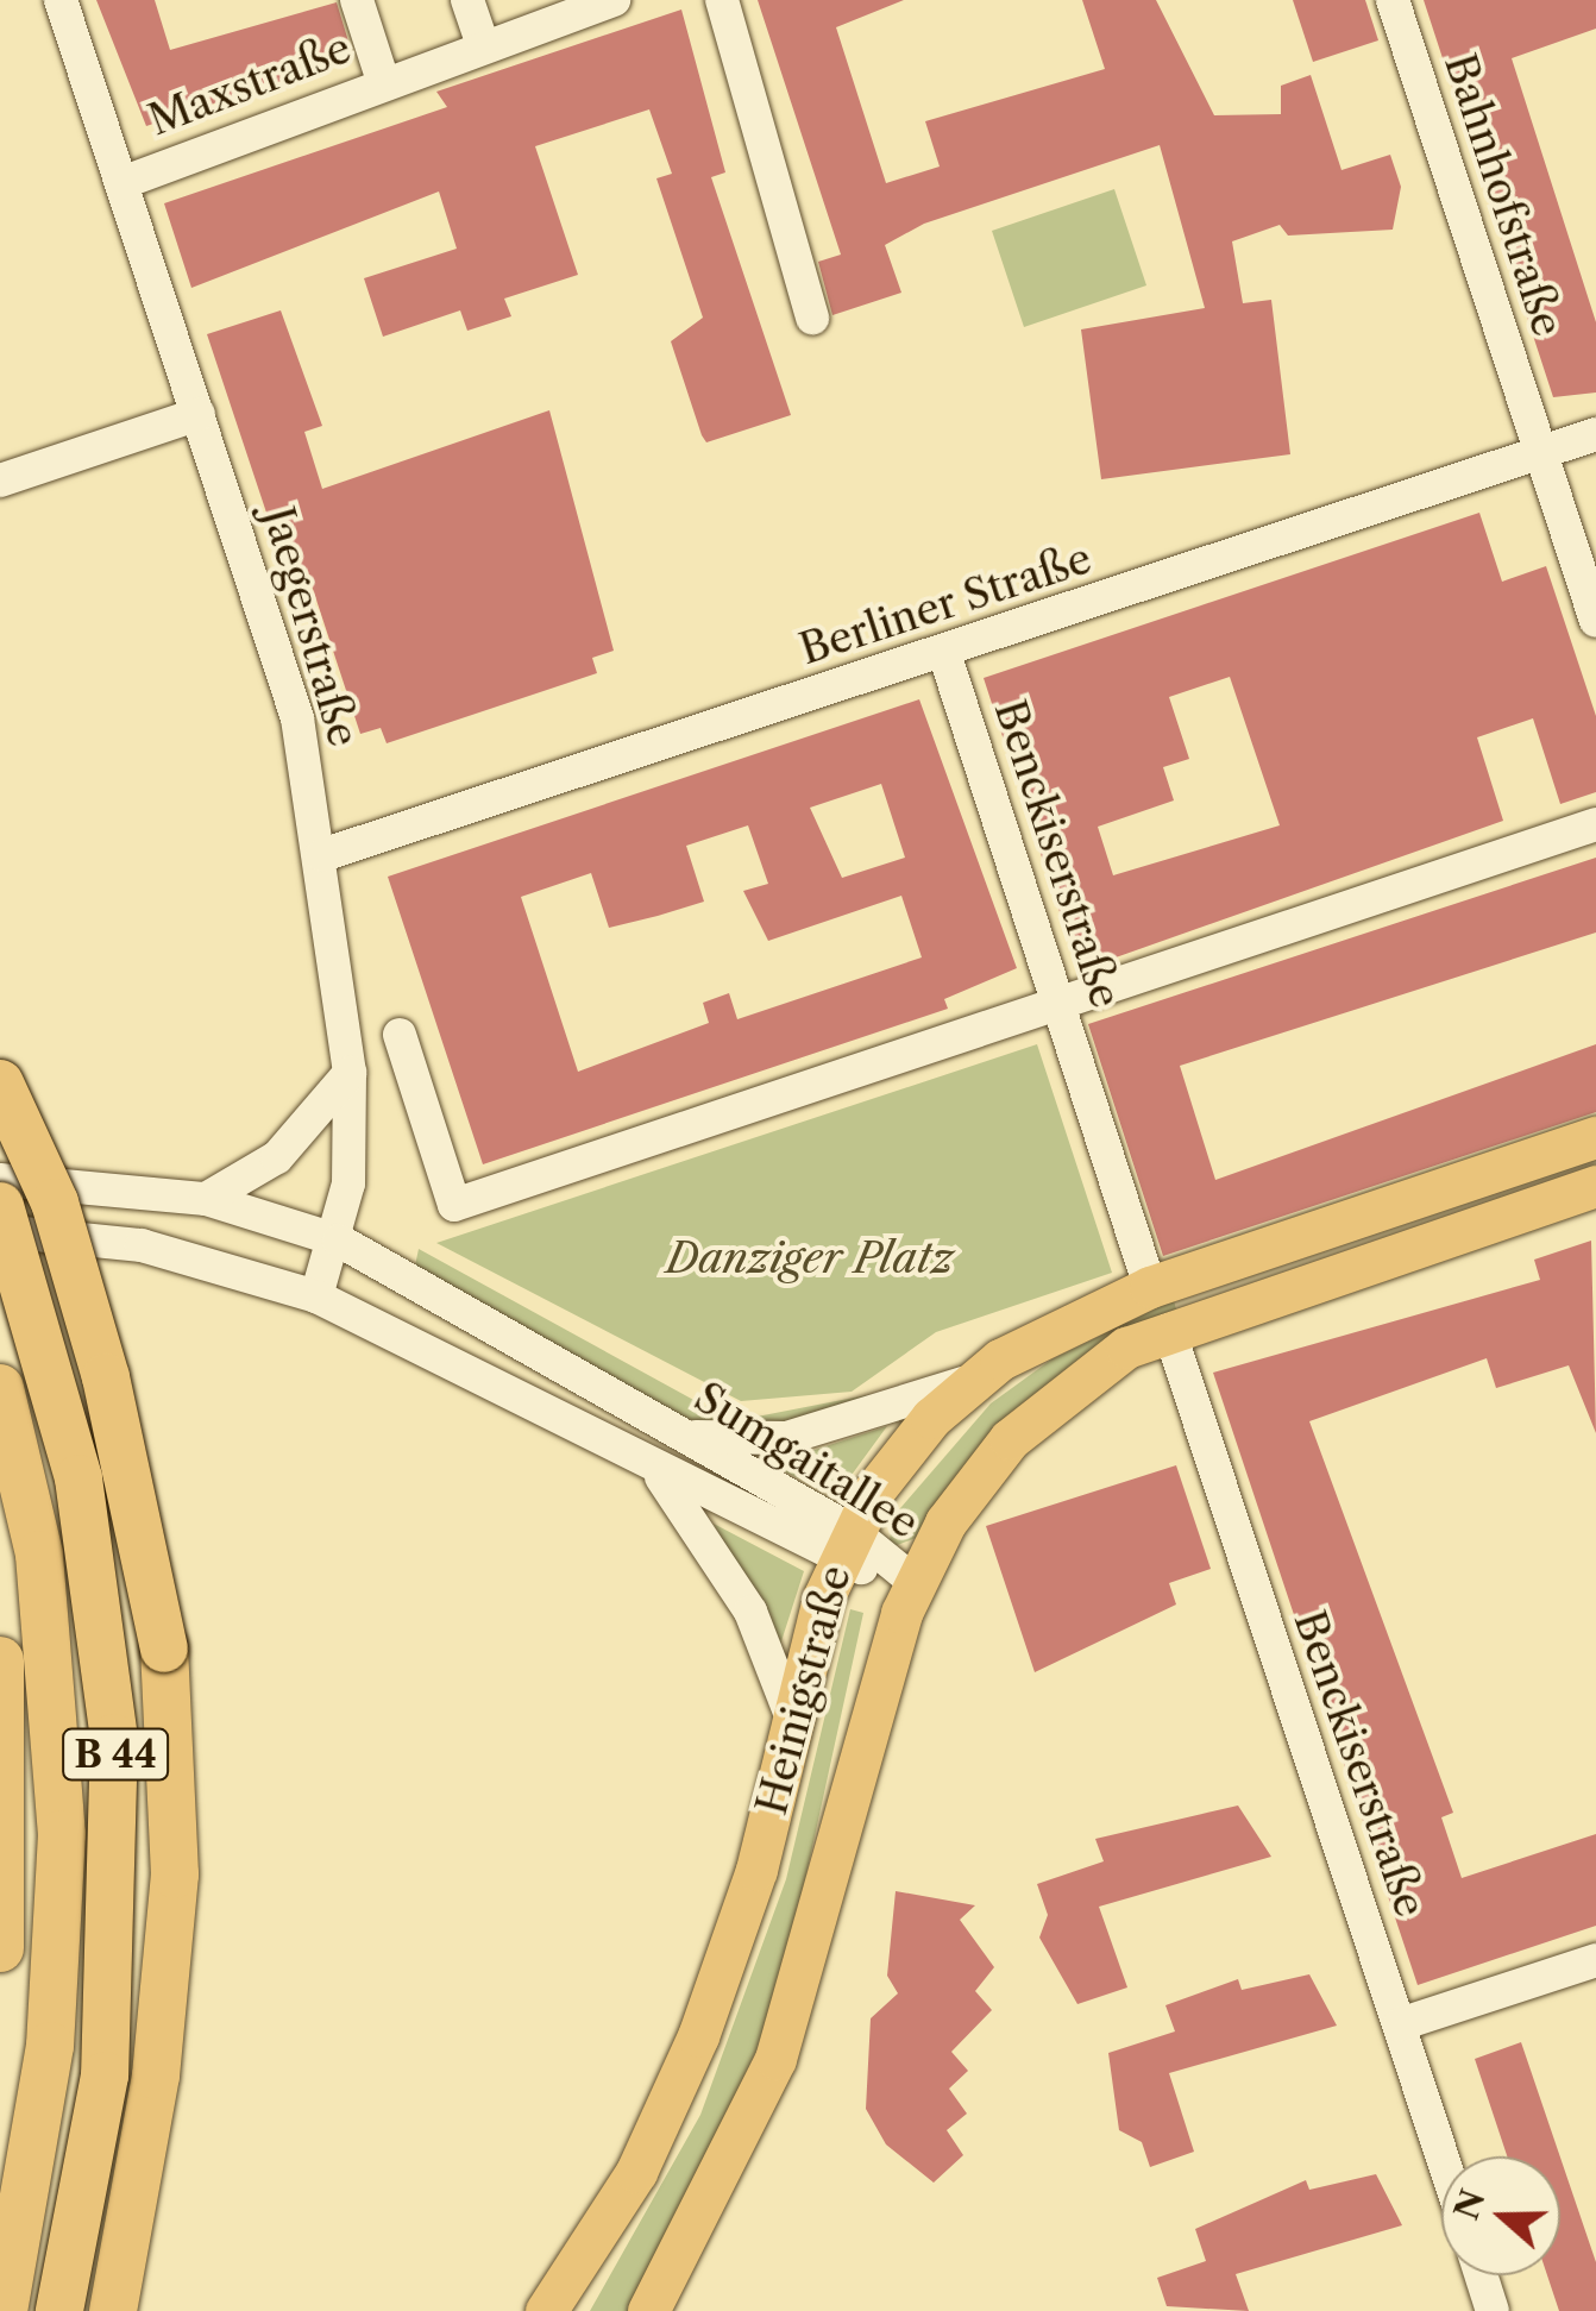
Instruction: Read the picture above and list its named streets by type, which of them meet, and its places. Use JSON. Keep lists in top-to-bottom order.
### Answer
{
  "streets": {
    "highway": ["B 44"],
    "main road": ["Heinigstraße"],
    "street": [
      "Maxstraße",
      "Bahnhofstraße",
      "Berliner Straße",
      "Jaegerstraße",
      "Benckiserstraße",
      "Sumgaitallee"
    ]
  },
  "crossings": [
    ["Maxstraße", "Jaegerstraße"],
    ["Bahnhofstraße", "Berliner Straße"],
    ["Berliner Straße", "Jaegerstraße"],
    ["Berliner Straße", "Benckiserstraße"],
    ["Jaegerstraße", "Sumgaitallee"],
    ["Benckiserstraße", "Heinigstraße"],
    ["Sumgaitallee", "Heinigstraße"]
  ],
  "parks": ["Danziger Platz"],
  "north": "left"
}
